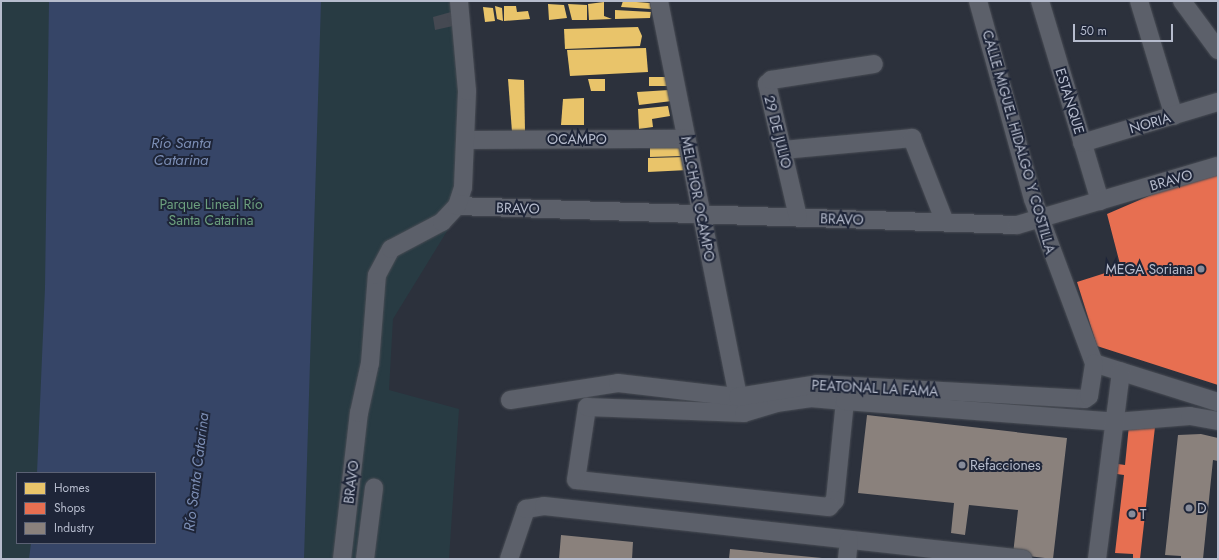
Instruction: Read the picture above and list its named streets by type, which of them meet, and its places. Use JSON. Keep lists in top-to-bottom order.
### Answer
{
  "streets": {
    "street": [
      "ESTANQUE",
      "NORIA",
      "29 DE JULIO",
      "OCAMPO",
      "CALLE MIGUEL HIDALGO Y COSTILLA",
      "BRAVO",
      "MELCHOR OCAMPO",
      "PEATONAL LA FAMA"
    ]
  },
  "crossings": [
    ["ESTANQUE", "NORIA"],
    ["ESTANQUE", "BRAVO"],
    ["29 DE JULIO", "BRAVO"],
    ["OCAMPO", "BRAVO"],
    ["OCAMPO", "MELCHOR OCAMPO"],
    ["CALLE MIGUEL HIDALGO Y COSTILLA", "BRAVO"],
    ["CALLE MIGUEL HIDALGO Y COSTILLA", "PEATONAL LA FAMA"],
    ["BRAVO", "MELCHOR OCAMPO"],
    ["MELCHOR OCAMPO", "PEATONAL LA FAMA"]
  ],
  "water": ["Río Santa Catarina"],
  "parks": ["Parque Lineal Río Santa Catarina"],
  "places": [
    "MEGA Soriana",
    "Refacciones",
    "D",
    "T"
  ],
  "legend": ["Homes", "Shops", "Industry"],
  "scale_bar": "50 m"
}
